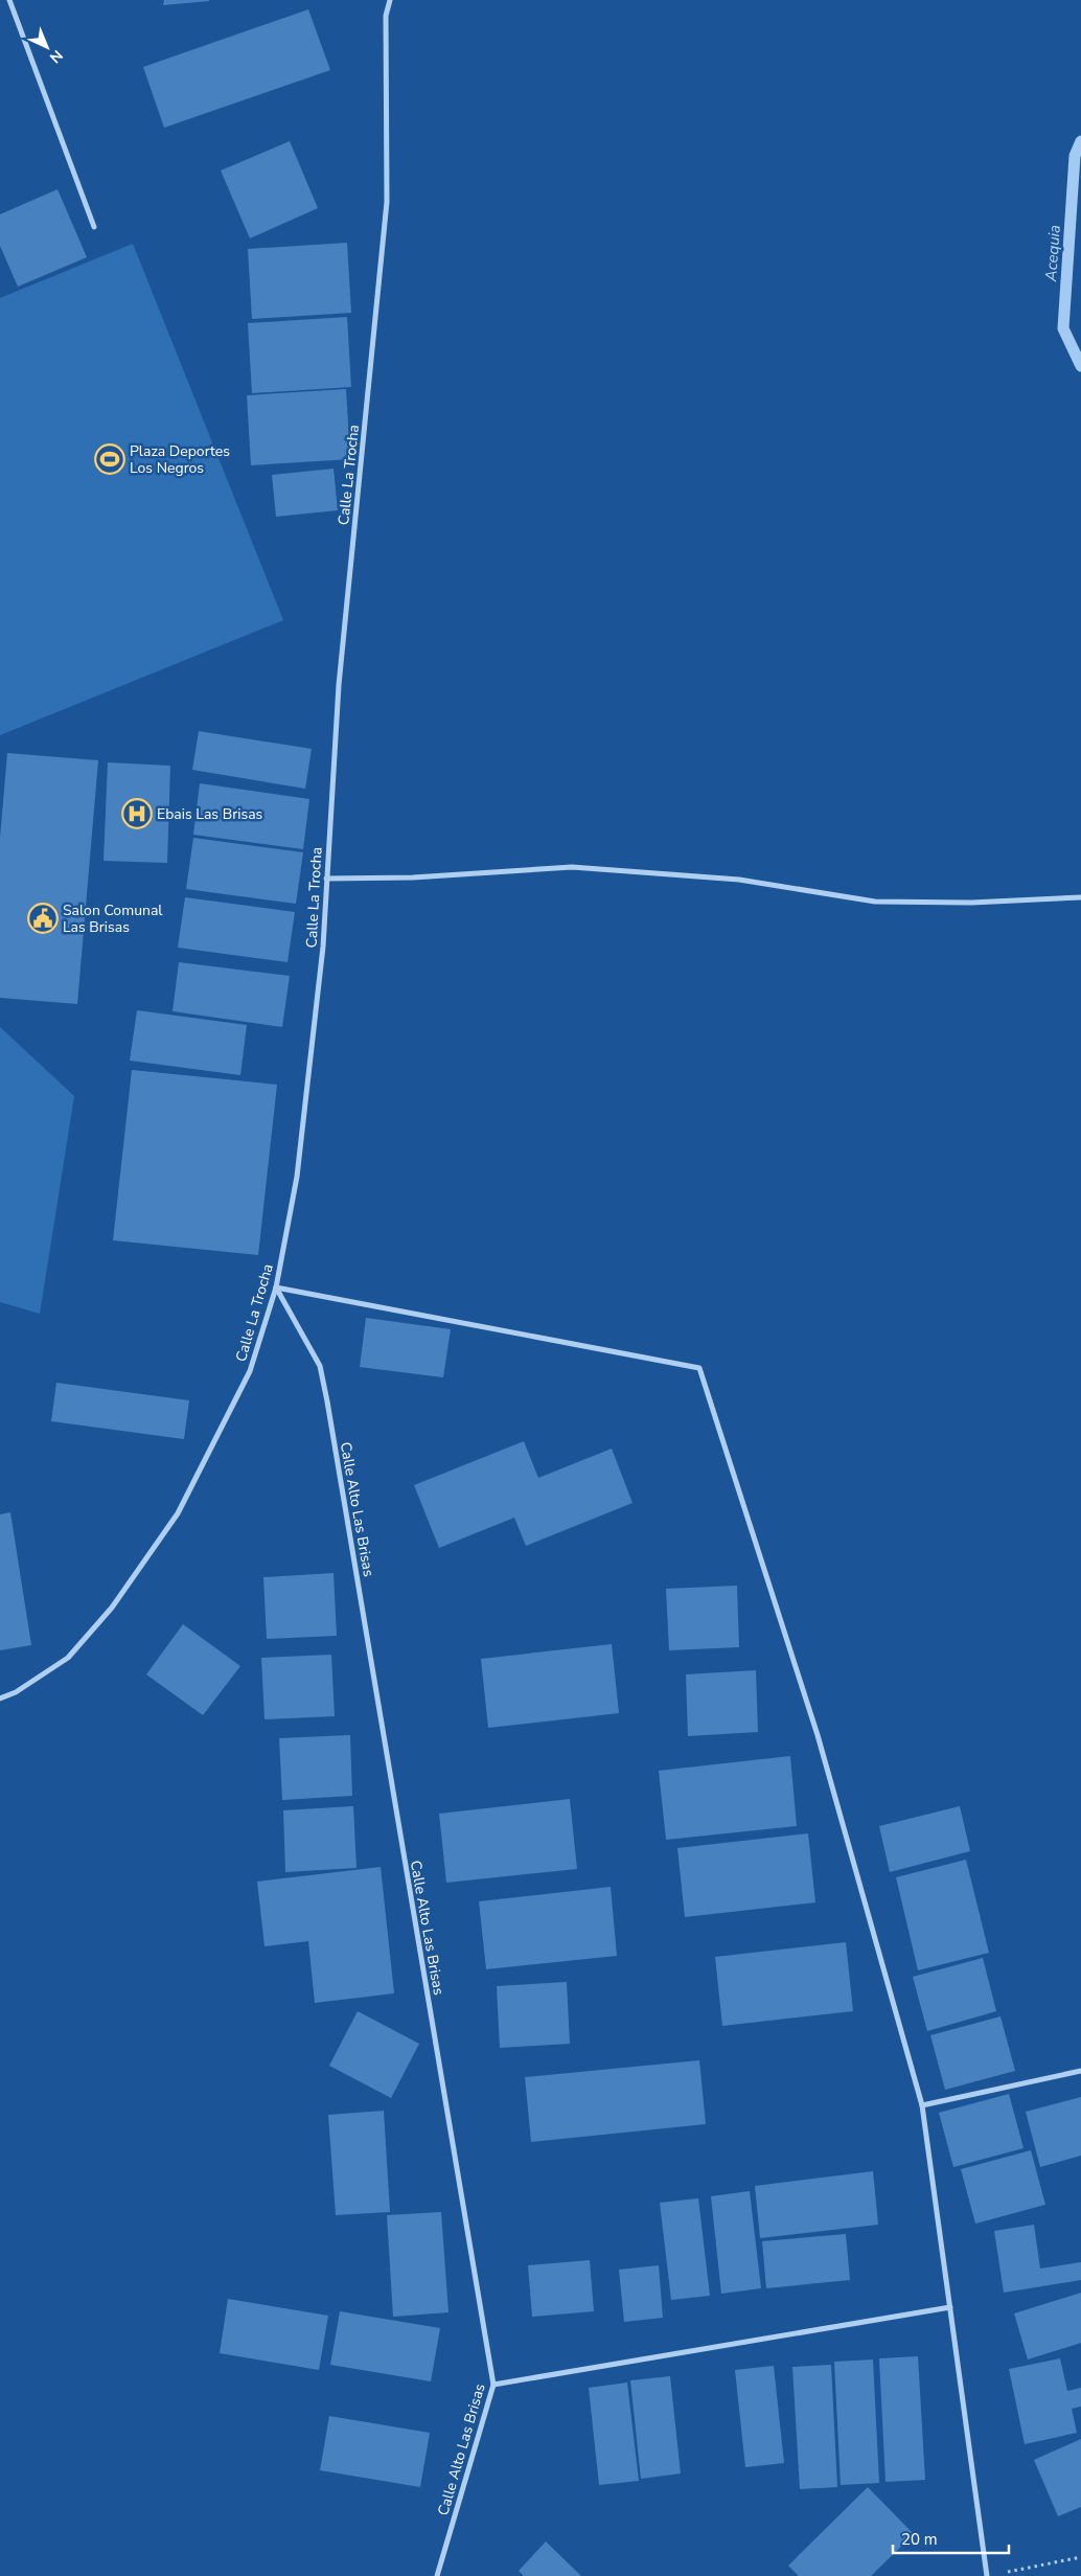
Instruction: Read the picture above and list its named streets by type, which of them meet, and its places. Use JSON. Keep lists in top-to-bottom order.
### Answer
{
  "streets": {
    "street": ["Calle La Trocha", "Calle Alto Las Brisas"]
  },
  "crossings": [
    ["Calle La Trocha", "Calle Alto Las Brisas"]
  ],
  "water": ["Acequia"],
  "places": {
    "sports": ["Plaza Deportes Los Negros"],
    "hospital": ["Ebais Las Brisas"],
    "public building": ["Salon Comunal Las Brisas"]
  },
  "scale_bar": "20 m",
  "north": "bottom right"
}
